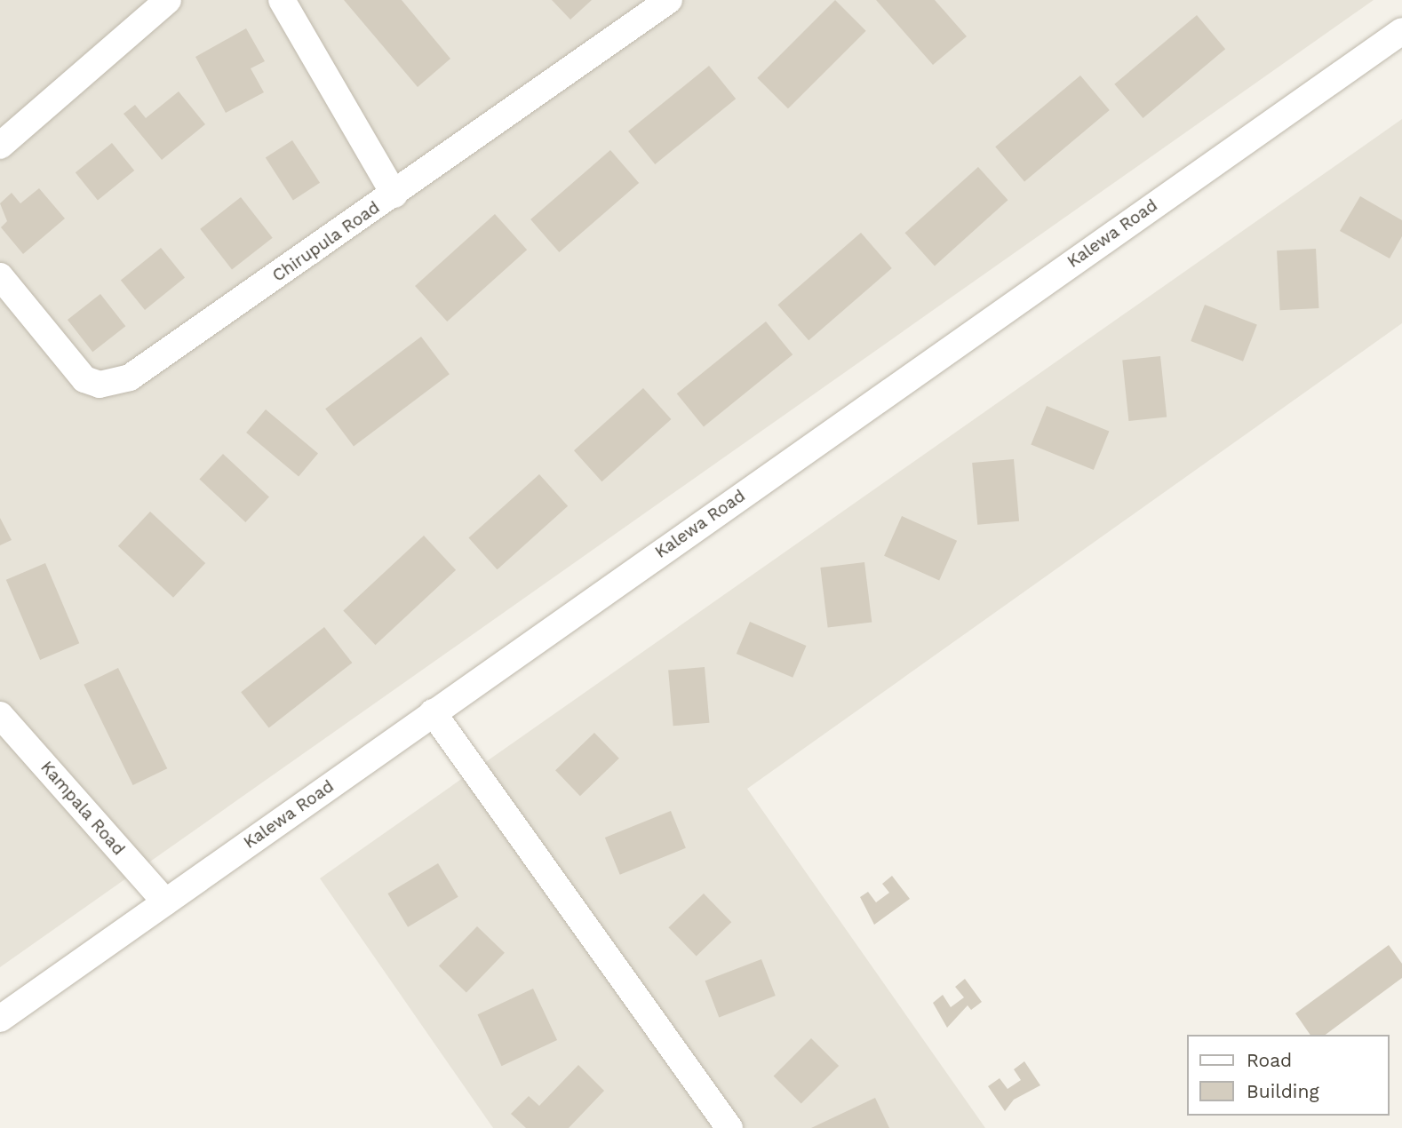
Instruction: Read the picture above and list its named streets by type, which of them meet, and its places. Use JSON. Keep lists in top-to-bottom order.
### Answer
{
  "streets": {
    "street": ["Kalewa Road", "Chirupula Road", "Kampala Road"]
  },
  "crossings": [
    ["Kalewa Road", "Kampala Road"]
  ],
  "legend": ["Road", "Building"]
}
